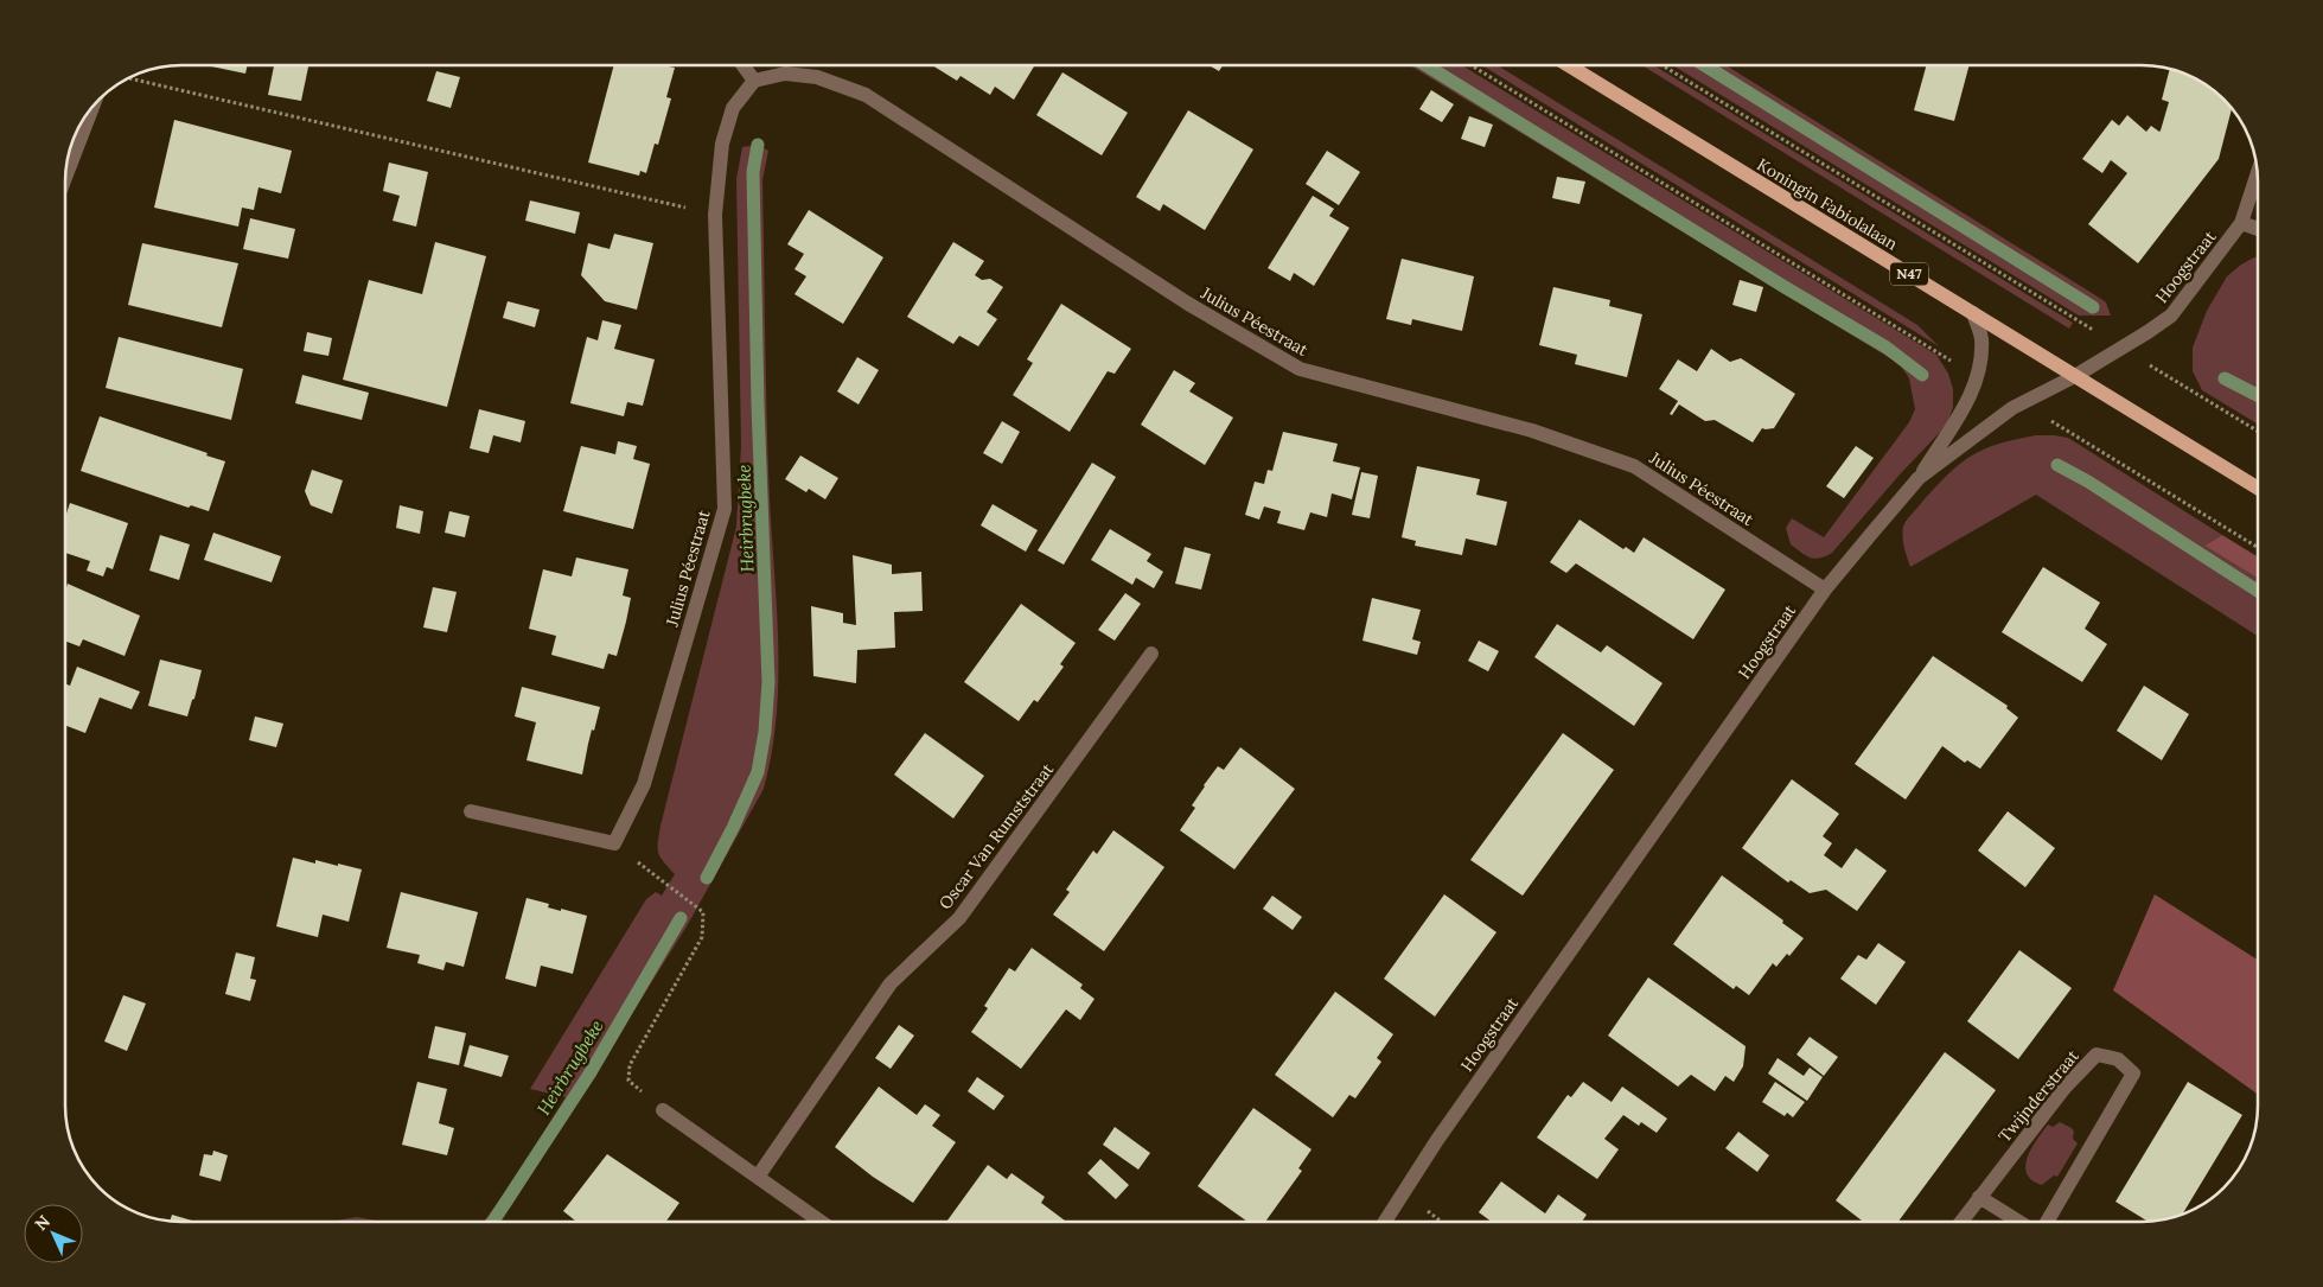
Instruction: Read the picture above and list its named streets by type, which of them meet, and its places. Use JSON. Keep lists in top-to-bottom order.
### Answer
{
  "streets": {
    "main road": ["Koningin Fabiolalaan", "N47"],
    "street": [
      "Hoogstraat",
      "Julius Péestraat",
      "Oscar Van Rumststraat",
      "Twijnderstraat"
    ]
  },
  "crossings": [
    ["Koningin Fabiolalaan", "Hoogstraat"],
    ["Hoogstraat", "Julius Péestraat"]
  ],
  "water": ["Heirbrugbeke"],
  "north": "top left"
}
